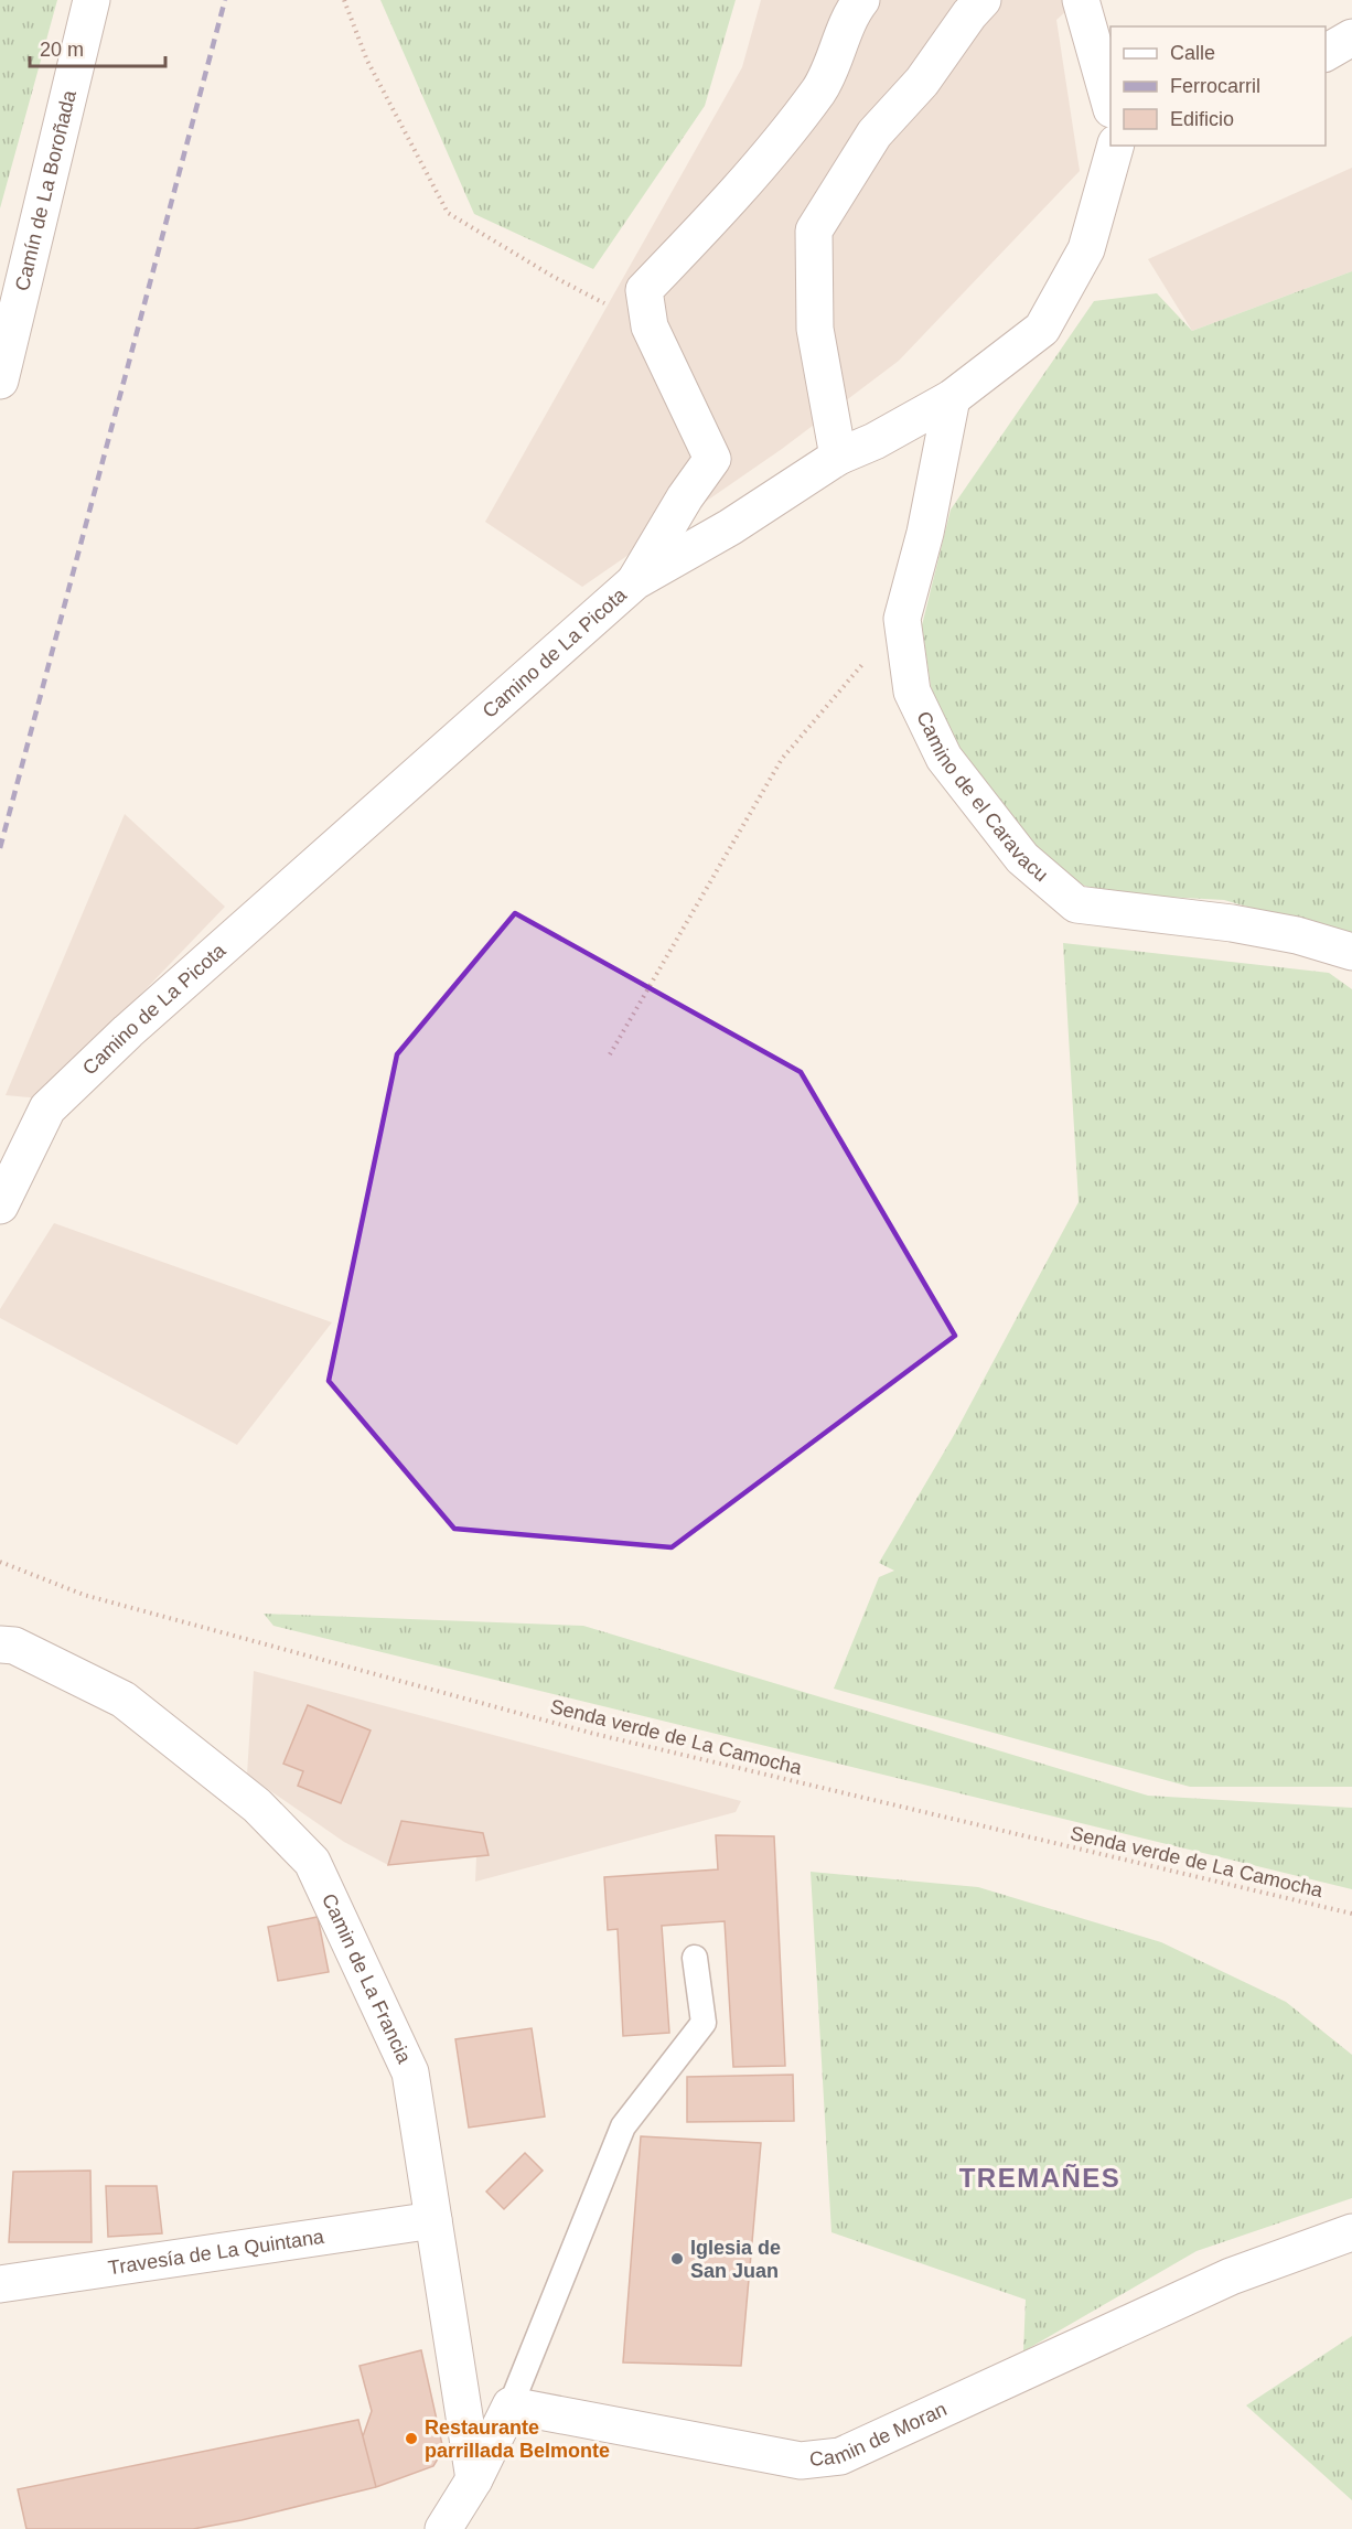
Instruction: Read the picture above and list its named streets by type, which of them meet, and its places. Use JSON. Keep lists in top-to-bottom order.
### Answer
{
  "streets": {
    "street": [
      "Camín de La Boroñada",
      "Camino de La Picota",
      "Camino de el Caravacu",
      "Camin de La Francia",
      "Travesía de La Quintana",
      "Camin de Moran"
    ],
    "path": ["Senda verde de La Camocha"]
  },
  "crossings": [
    ["Camino de La Picota", "Camino de el Caravacu"],
    ["Camin de La Francia", "Travesía de La Quintana"]
  ],
  "districts": ["TREMAÑES"],
  "places": ["Iglesia de San Juan", "Restaurante parrillada Belmonte"],
  "legend": ["Calle", "Ferrocarril", "Edificio"],
  "scale_bar": "20 m"
}
